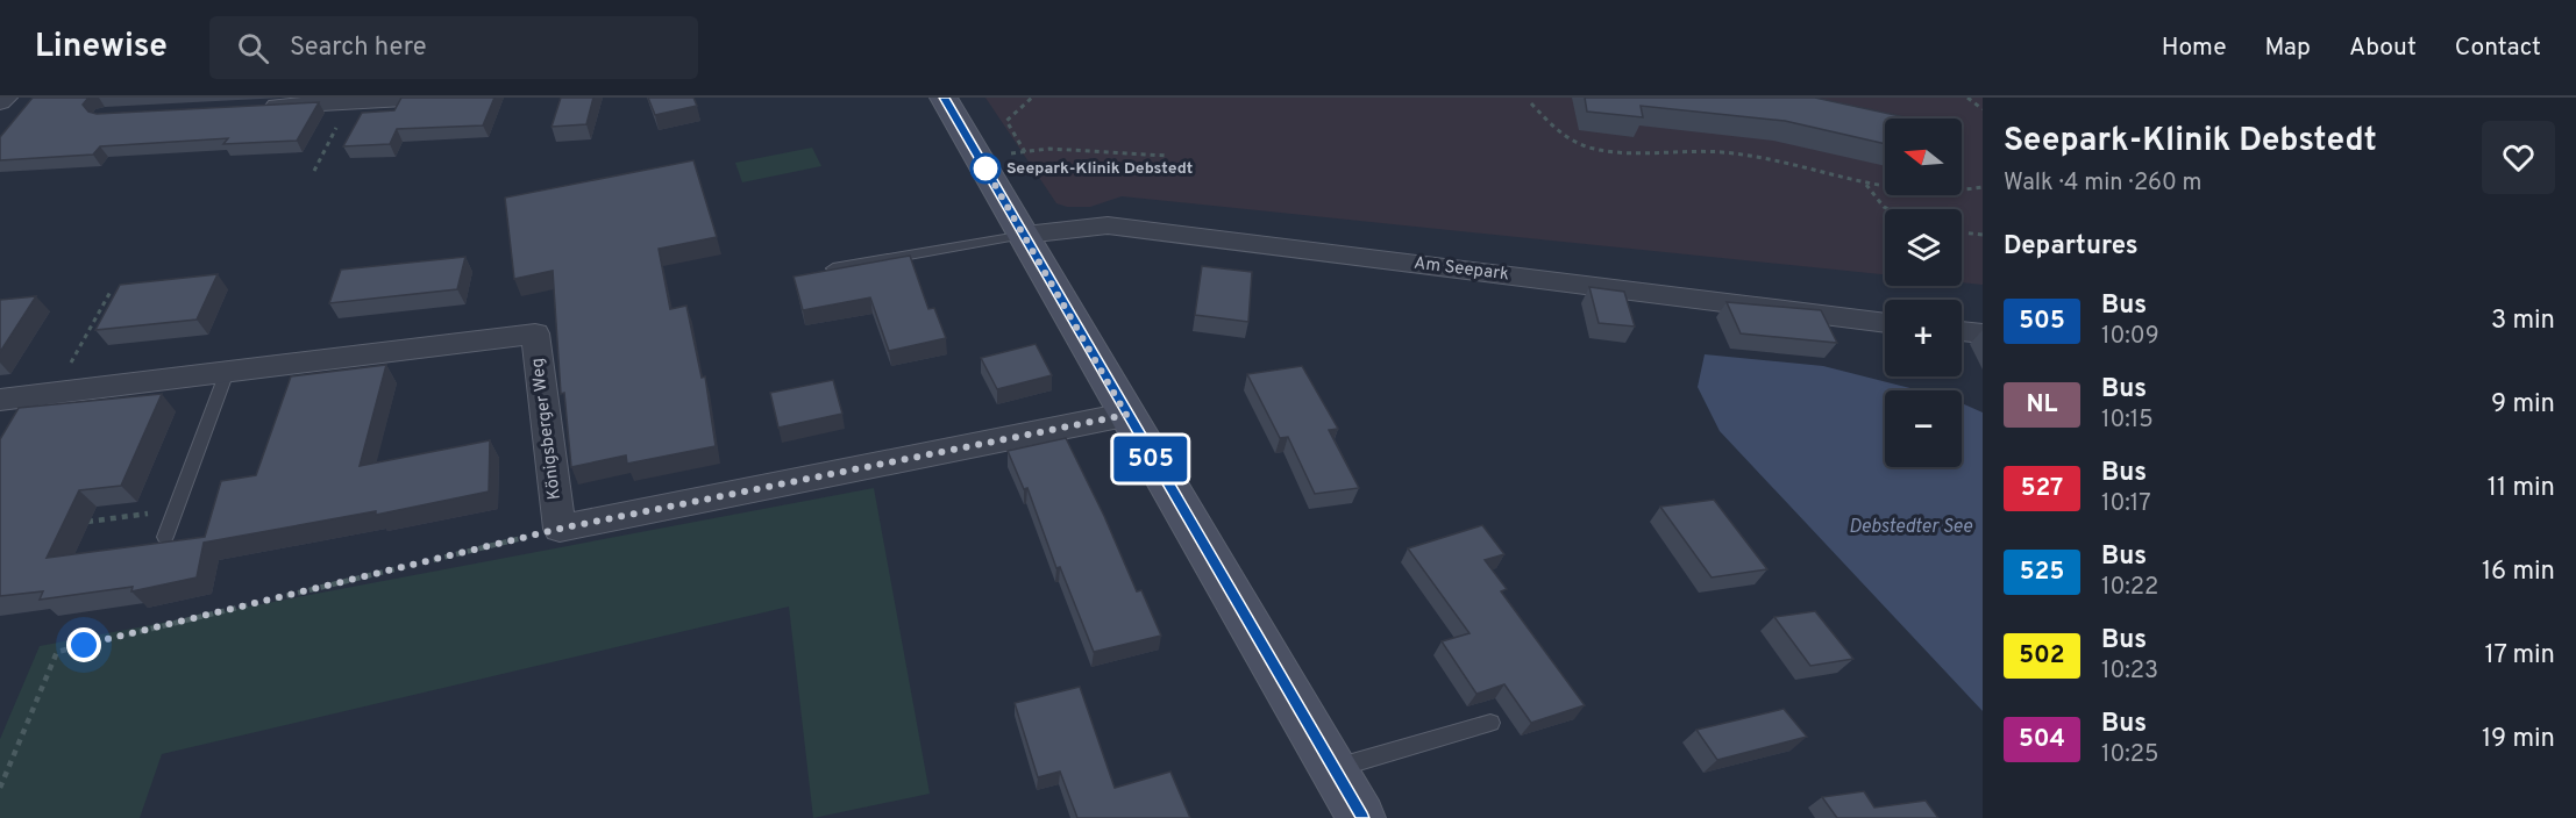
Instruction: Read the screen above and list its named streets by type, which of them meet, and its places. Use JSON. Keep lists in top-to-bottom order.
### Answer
{
  "streets": {
    "street": ["Am Seepark", "Königsberger Weg"]
  },
  "water": ["Debstedter See"],
  "places": ["Seepark-Klinik Debstedt"],
  "lines": ["bus line 505"],
  "north": "left",
  "page": {
    "header": "Linewise",
    "search": "Search here",
    "nav": [
      "Home",
      "Map",
      "About",
      "Contact"
    ],
    "on_map": "505",
    "heading": [
      ["Seepark-Klinik Debstedt", "Walk · 4 min · 260 m"],
      "Departures"
    ],
    "map_buttons": ["+", "−"],
    "list": [
      {
        "mark": "505",
        "name": "Bus",
        "note": "10:09",
        "value": "3 min"
      },
      {
        "mark": "NL",
        "name": "Bus",
        "note": "10:15",
        "value": "9 min"
      },
      {
        "mark": "527",
        "name": "Bus",
        "note": "10:17",
        "value": "11 min"
      },
      {
        "mark": "525",
        "name": "Bus",
        "note": "10:22",
        "value": "16 min"
      },
      {
        "mark": "502",
        "name": "Bus",
        "note": "10:23",
        "value": "17 min"
      },
      {
        "mark": "504",
        "name": "Bus",
        "note": "10:25",
        "value": "19 min"
      }
    ]
  }
}
